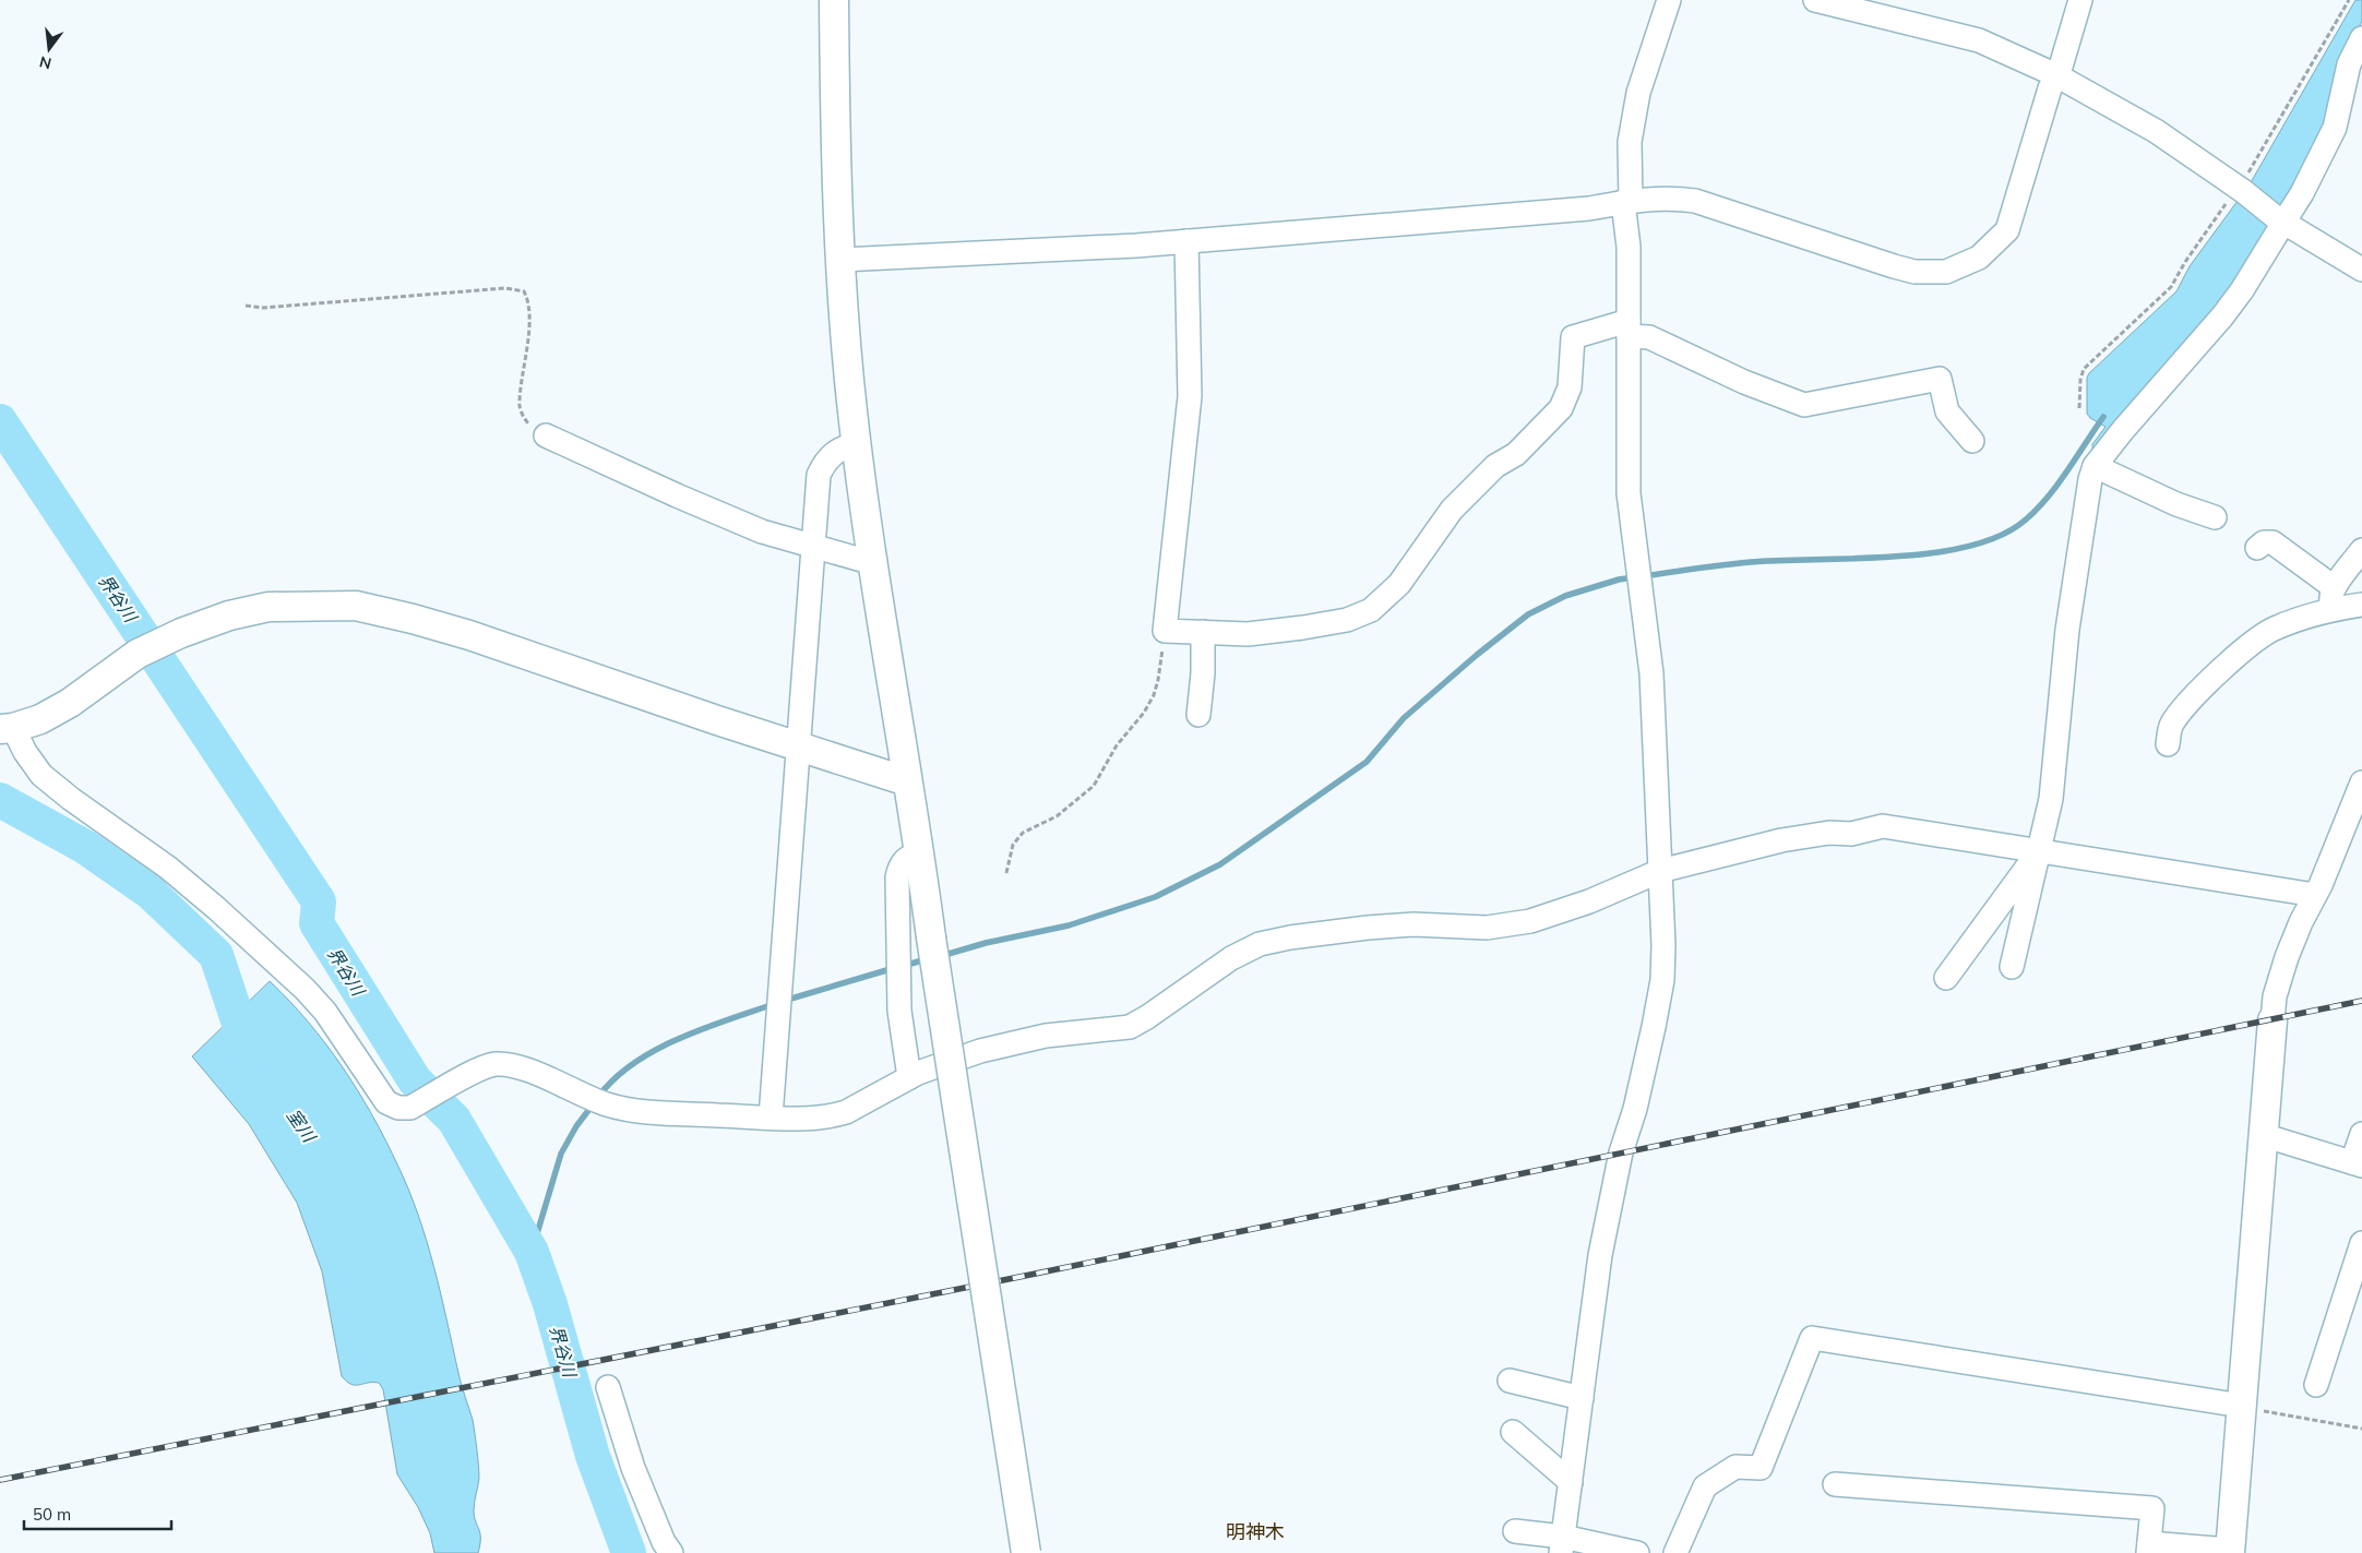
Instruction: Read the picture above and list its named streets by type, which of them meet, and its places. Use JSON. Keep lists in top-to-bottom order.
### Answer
{
  "districts": ["明神木"],
  "water": ["界谷川", "室川"],
  "scale_bar": "50 m",
  "north": "bottom"
}
